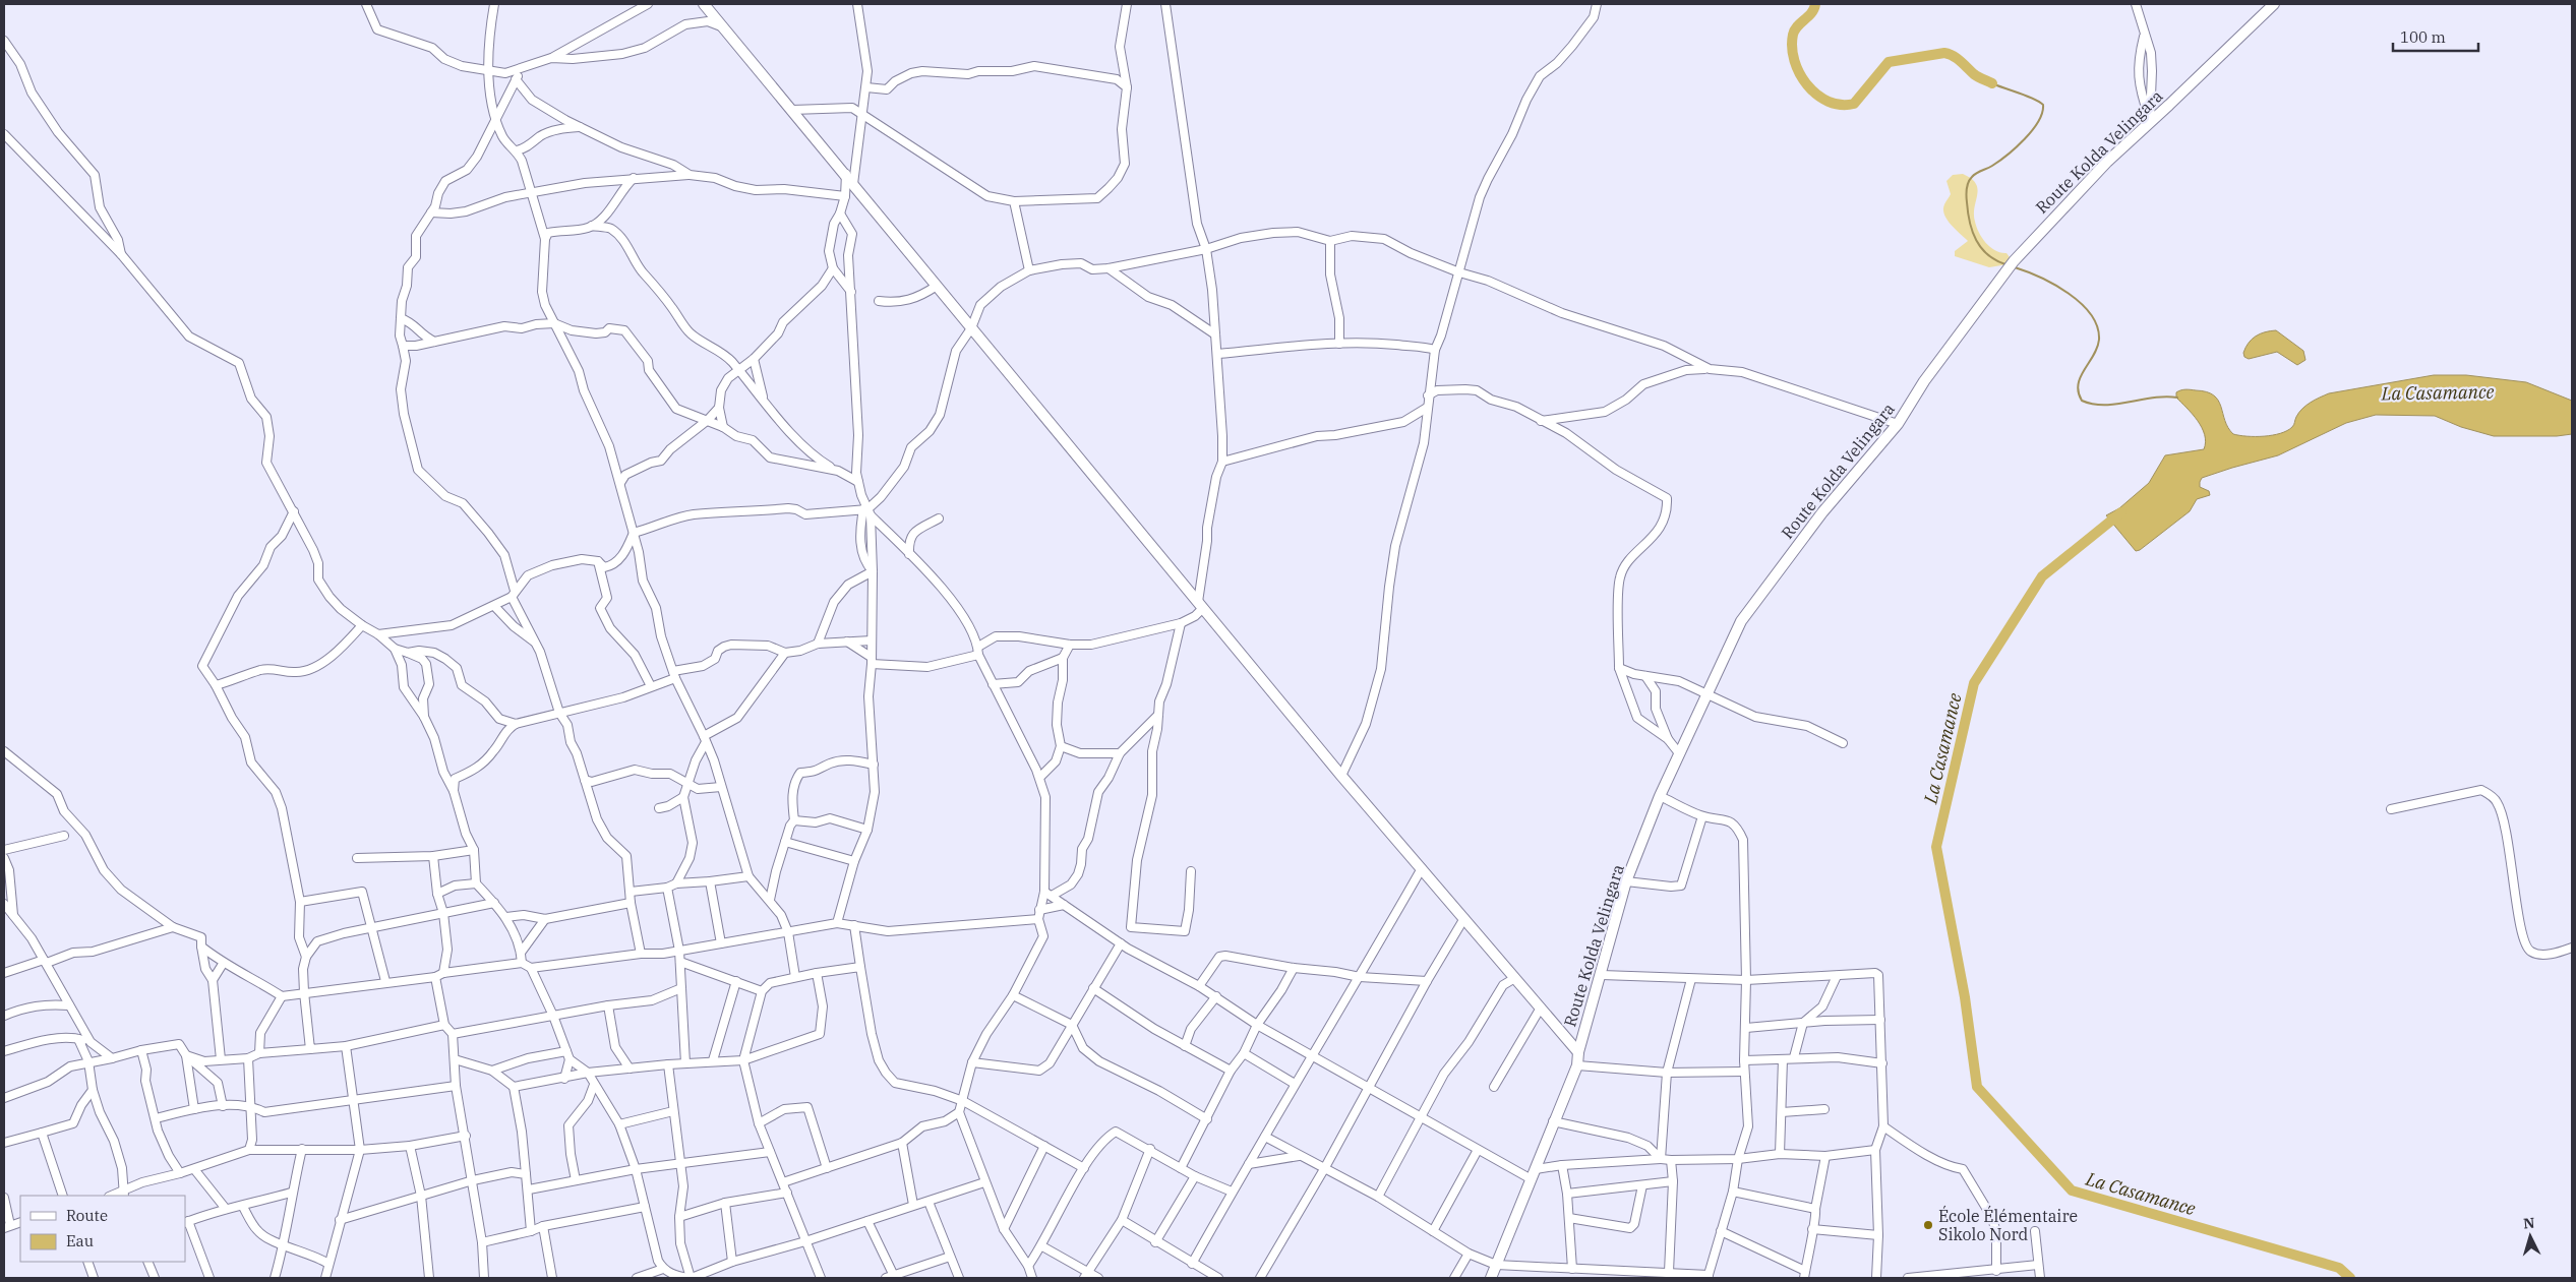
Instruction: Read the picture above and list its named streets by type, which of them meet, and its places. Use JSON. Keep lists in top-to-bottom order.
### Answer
{
  "streets": {
    "main road": ["Route Kolda Velingara"]
  },
  "water": ["La Casamance"],
  "places": ["École Élémentaire Sikolo Nord"],
  "legend": ["Route", "Eau"],
  "scale_bar": "100 m",
  "north": "top"
}
